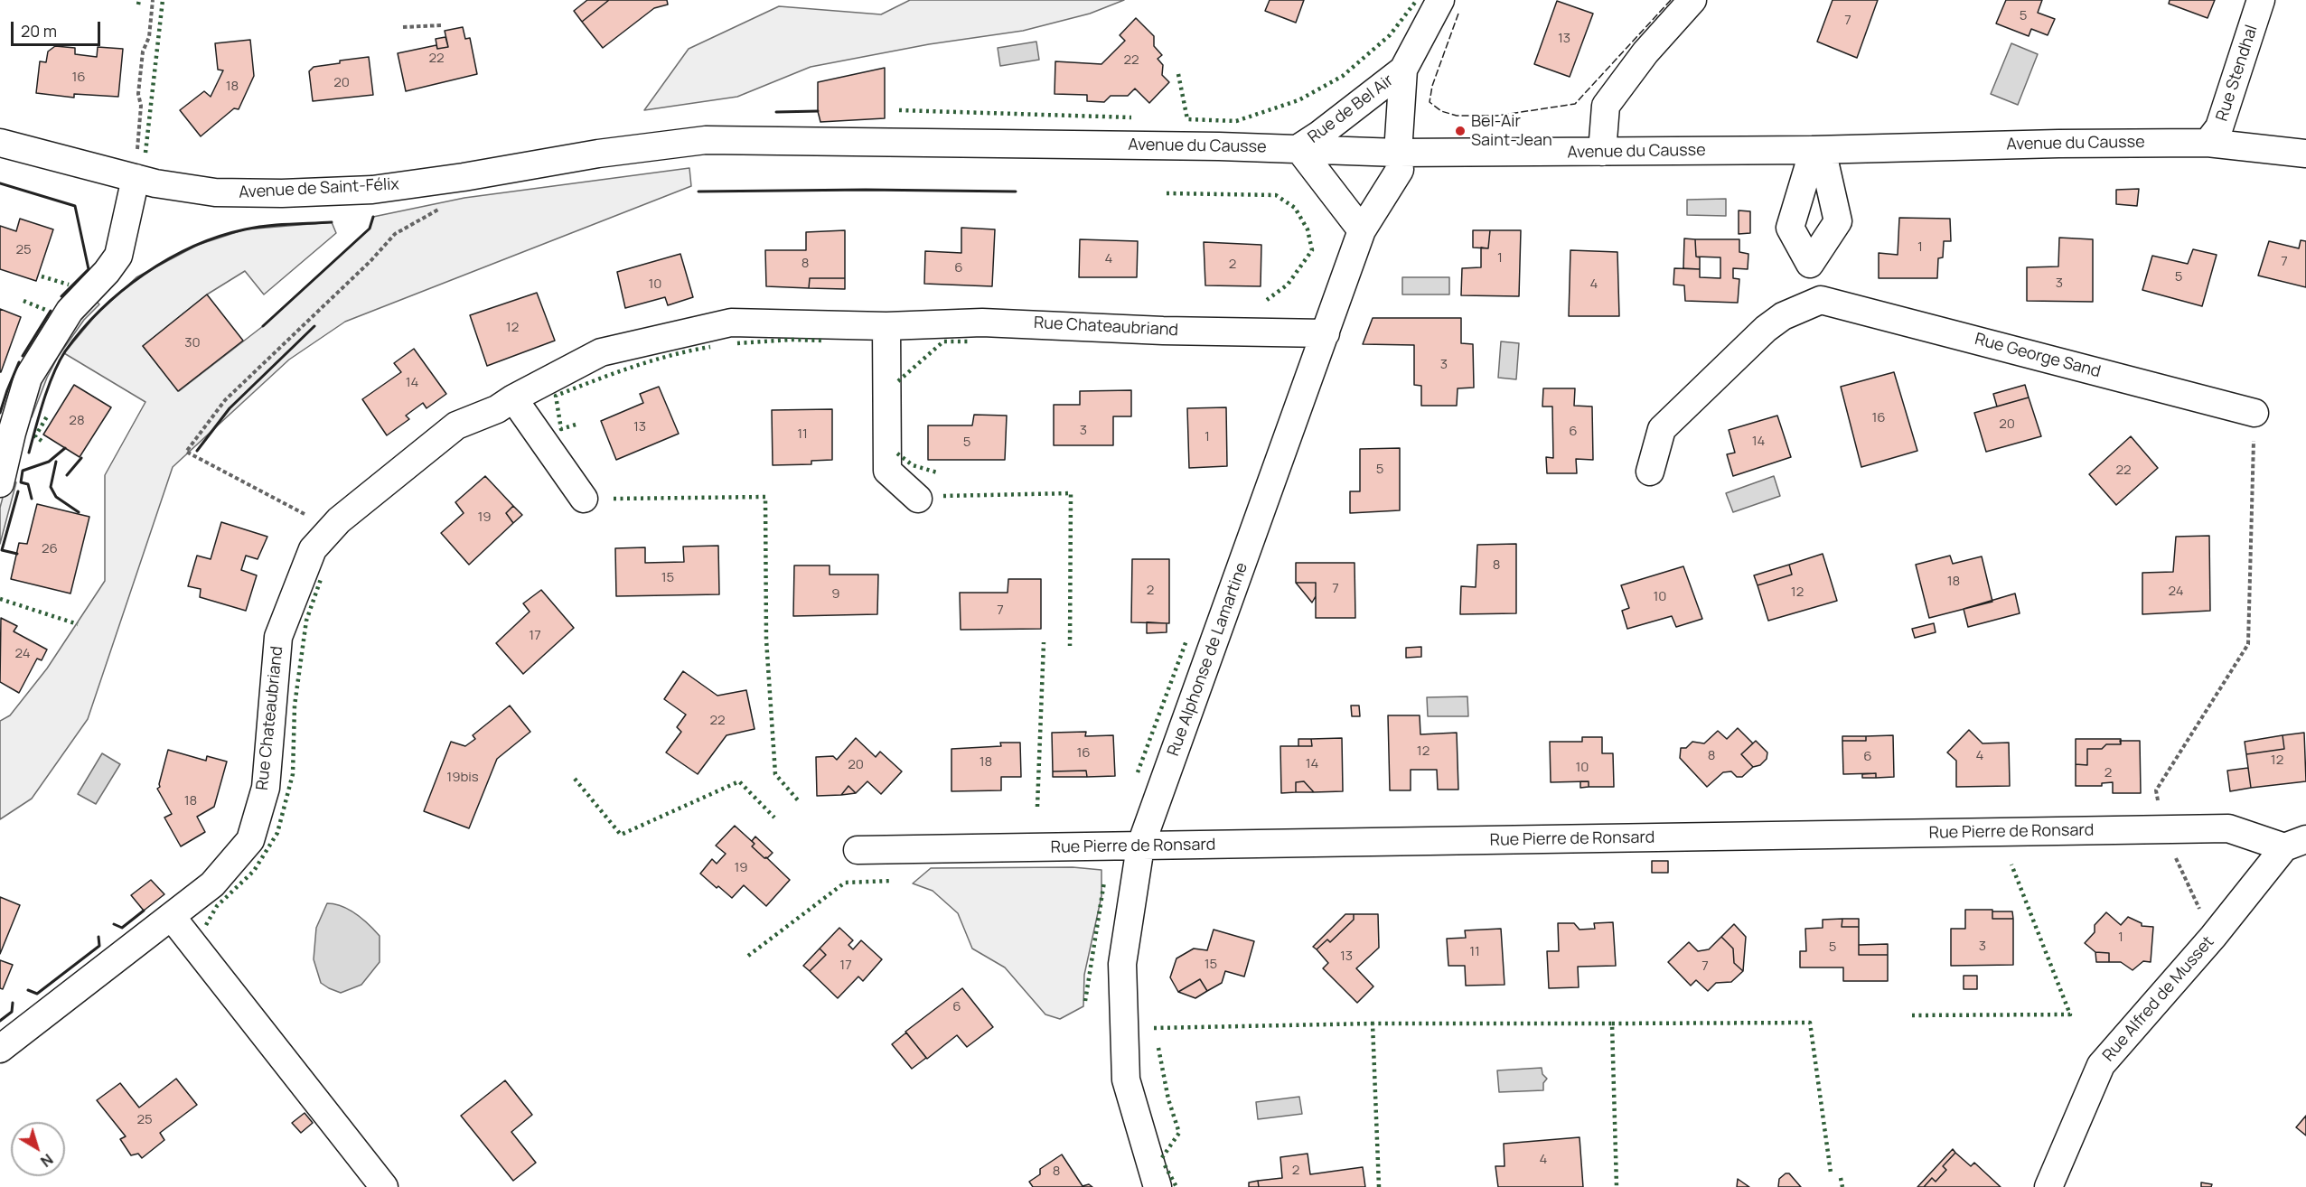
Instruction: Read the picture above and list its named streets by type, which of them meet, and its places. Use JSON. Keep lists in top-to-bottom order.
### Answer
{
  "streets": {
    "street": [
      "Rue Stendhal",
      "Rue de Bel Air",
      "Avenue du Causse",
      "Avenue de Saint-Félix",
      "Rue Chateaubriand",
      "Rue George Sand",
      "Rue Alphonse de Lamartine",
      "Rue Pierre de Ronsard",
      "Rue Alfred de Musset"
    ]
  },
  "crossings": [
    ["Rue Stendhal", "Avenue du Causse"],
    ["Rue de Bel Air", "Avenue du Causse"],
    ["Rue de Bel Air", "Rue Alphonse de Lamartine"],
    ["Avenue du Causse", "Avenue de Saint-Félix"],
    ["Avenue du Causse", "Rue Alphonse de Lamartine"],
    ["Rue Chateaubriand", "Rue Alphonse de Lamartine"],
    ["Rue Alphonse de Lamartine", "Rue Pierre de Ronsard"],
    ["Rue Pierre de Ronsard", "Rue Alfred de Musset"]
  ],
  "places": ["Bel-Air Saint-Jean"],
  "house_numbers": [
    "5",
    "7",
    "13",
    "22",
    "22",
    "16",
    "20",
    "18",
    "1",
    "25",
    "1",
    "4",
    "7",
    "8",
    "2",
    "6",
    "5",
    "3",
    "10",
    "4",
    "12",
    "30",
    "3",
    "14",
    "16",
    "28",
    "20",
    "13",
    "3",
    "6",
    "11",
    "1",
    "14",
    "5",
    "5",
    "22",
    "19",
    "26",
    "8",
    "15",
    "18",
    "7",
    "2",
    "24",
    "12",
    "9",
    "10",
    "7",
    "17",
    "24",
    "22",
    "12",
    "16",
    "8",
    "4",
    "6",
    "12",
    "18",
    "14",
    "20",
    "10",
    "2",
    "19bis",
    "18",
    "19",
    "1",
    "3",
    "5",
    "11",
    "13",
    "15",
    "17",
    "7",
    "6",
    "25",
    "4",
    "2",
    "8"
  ],
  "scale_bar": "20 m",
  "north": "bottom right"
}
